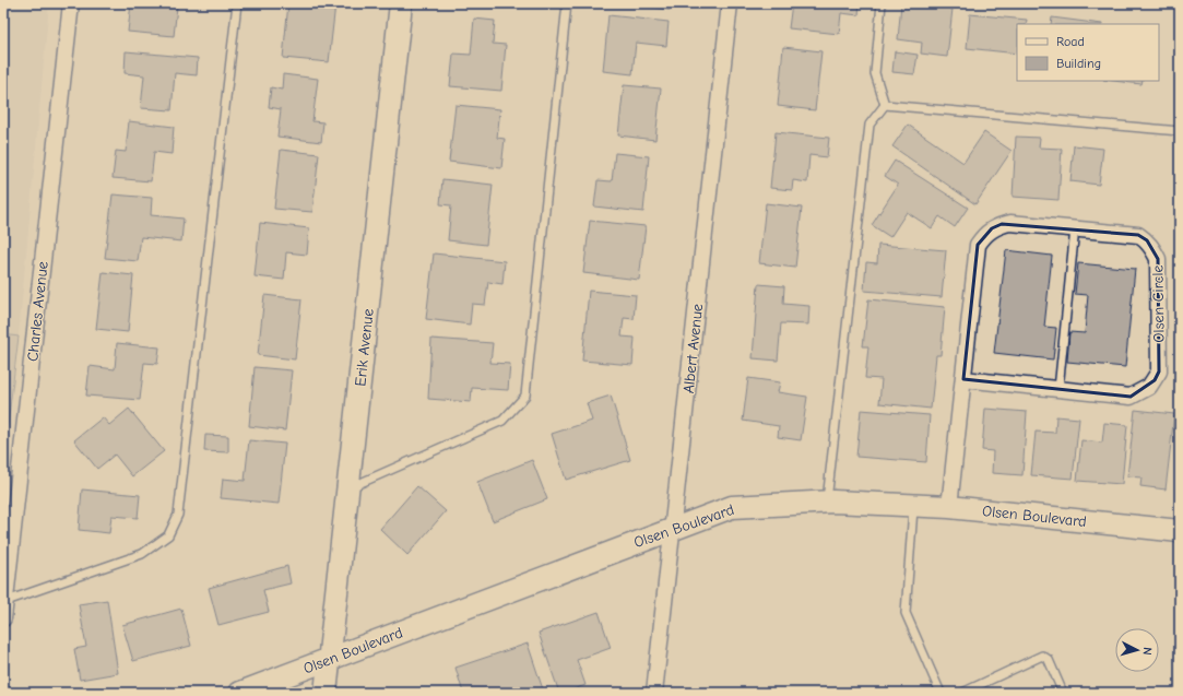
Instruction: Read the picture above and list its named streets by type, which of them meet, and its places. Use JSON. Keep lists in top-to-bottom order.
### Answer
{
  "streets": {
    "main road": ["Erik Avenue", "Olsen Boulevard"],
    "street": ["Olsen Circle", "Charles Avenue", "Albert Avenue"]
  },
  "crossings": [
    ["Olsen Circle", "Olsen Boulevard"],
    ["Erik Avenue", "Olsen Boulevard"],
    ["Albert Avenue", "Olsen Boulevard"]
  ],
  "legend": ["Road", "Building"],
  "north": "right"
}
